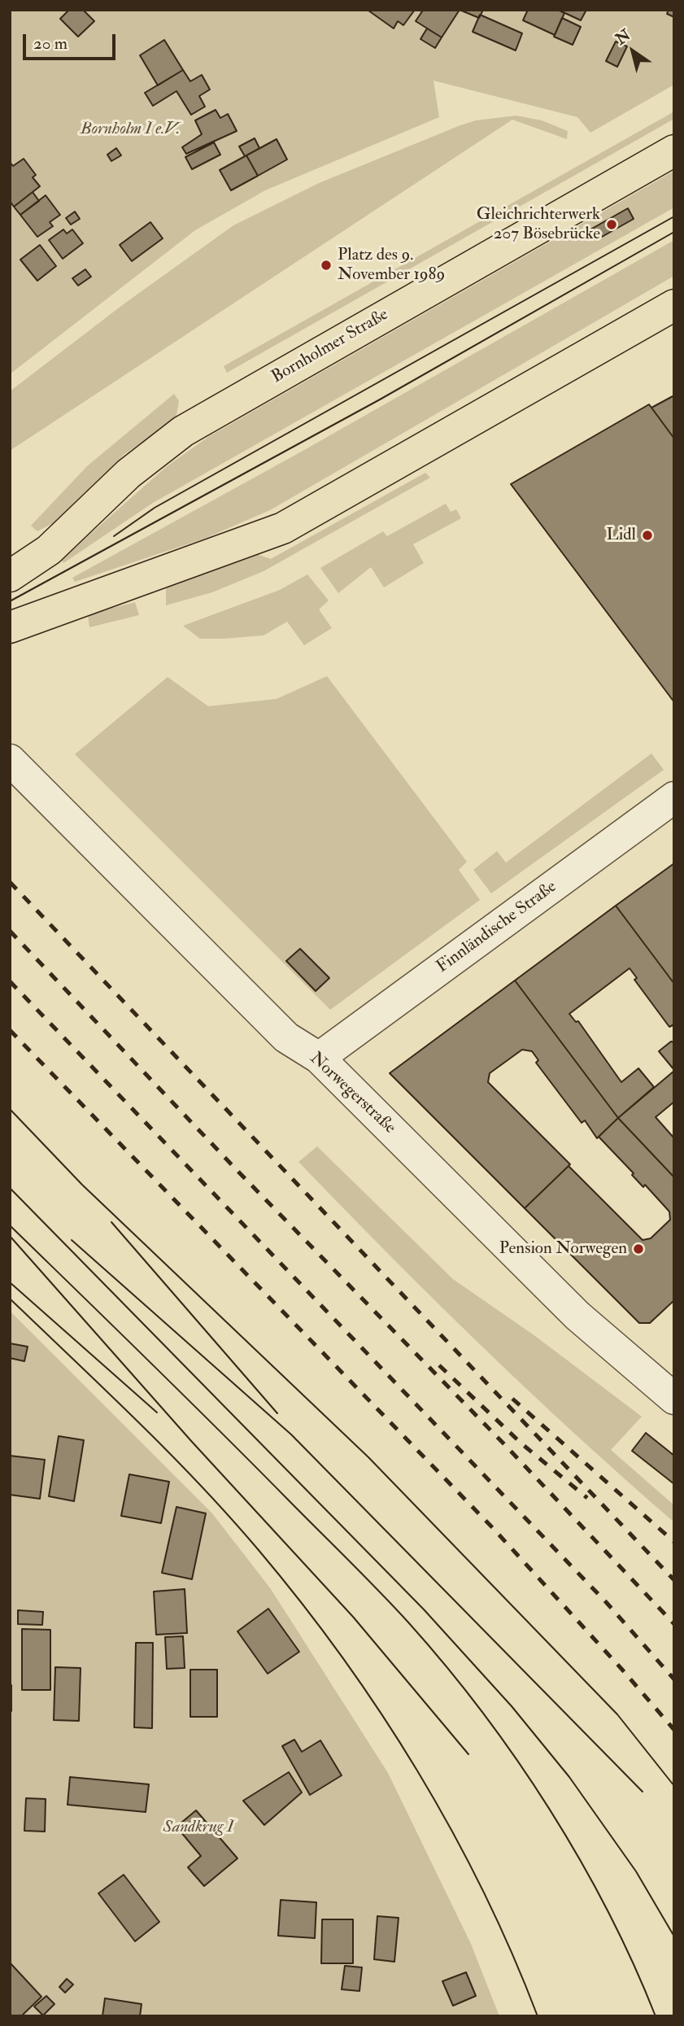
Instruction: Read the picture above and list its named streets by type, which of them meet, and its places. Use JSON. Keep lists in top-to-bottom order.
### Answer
{
  "streets": {
    "main road": ["Bornholmer Straße"],
    "street": ["Finnländische Straße", "Norwegerstraße"]
  },
  "crossings": [
    ["Finnländische Straße", "Norwegerstraße"]
  ],
  "parks": ["Bornholm I e.V.", "Sandkrug I"],
  "places": [
    "Gleichrichterwerk 207 Bösebrücke",
    "Platz des 9. November 1989",
    "Lidl",
    "Pension Norwegen"
  ],
  "scale_bar": "20 m",
  "north": "top left"
}
